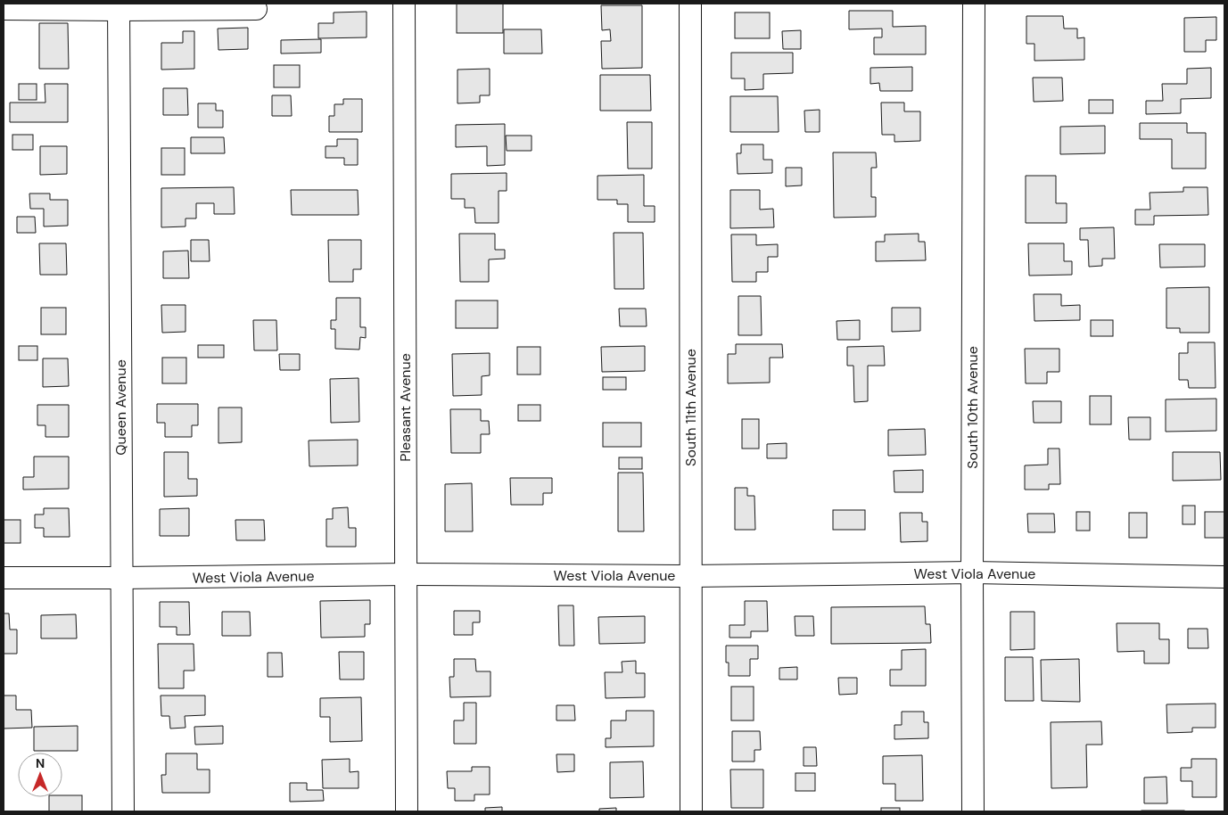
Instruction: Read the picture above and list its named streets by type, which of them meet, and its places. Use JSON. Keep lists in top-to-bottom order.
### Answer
{
  "streets": {
    "street": [
      "Queen Avenue",
      "Pleasant Avenue",
      "South 11th Avenue",
      "South 10th Avenue",
      "West Viola Avenue"
    ]
  },
  "crossings": [
    ["Queen Avenue", "West Viola Avenue"],
    ["Pleasant Avenue", "West Viola Avenue"],
    ["South 11th Avenue", "West Viola Avenue"],
    ["South 10th Avenue", "West Viola Avenue"]
  ],
  "north": "top"
}
